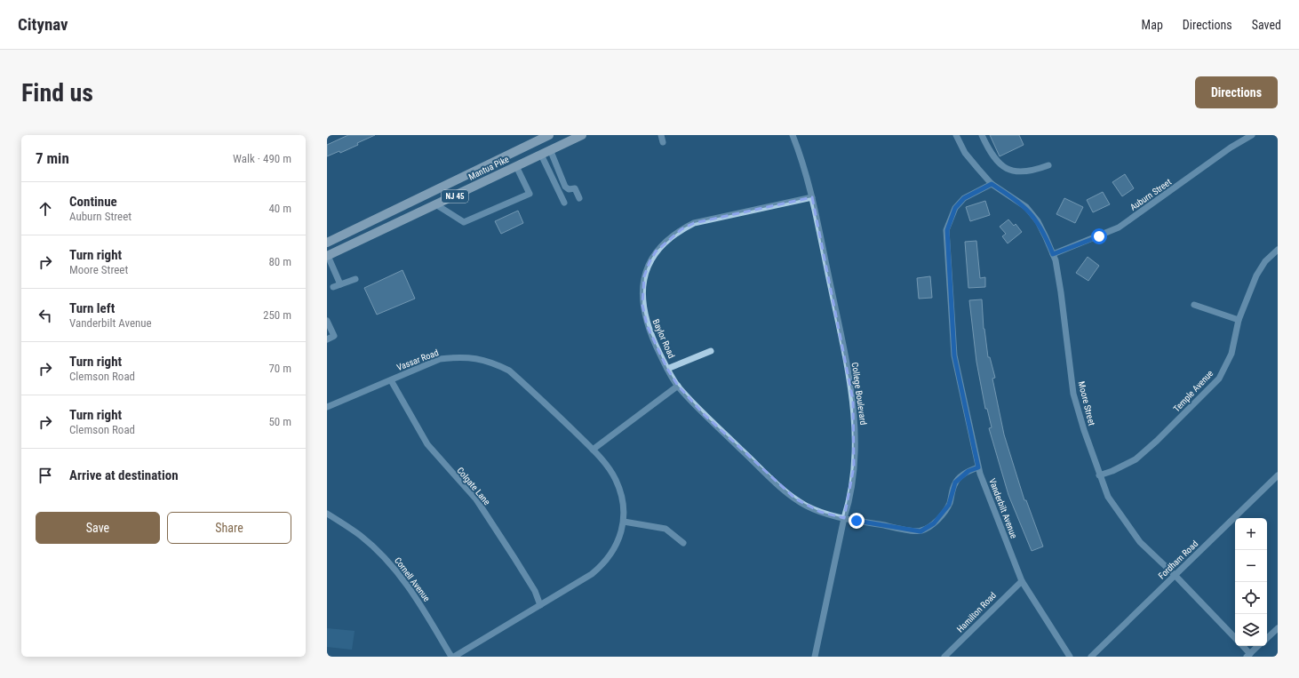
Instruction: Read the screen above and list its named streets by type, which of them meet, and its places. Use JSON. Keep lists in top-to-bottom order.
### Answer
{
  "streets": {
    "main road": ["Mantua Pike", "NJ 45"],
    "street": [
      "Auburn Street",
      "Baylor Road",
      "Vassar Road",
      "Temple Avenue",
      "College Boulevard",
      "Moore Street",
      "Colgate Lane",
      "Vanderbilt Avenue",
      "Fordham Road",
      "Cornell Avenue",
      "Hamilton Road"
    ]
  },
  "crossings": [
    ["Auburn Street", "Moore Street"],
    ["Baylor Road", "College Boulevard"],
    ["Baylor Road", "Vanderbilt Avenue"],
    ["Vassar Road", "Colgate Lane"],
    ["Temple Avenue", "Moore Street"],
    ["Moore Street", "Vanderbilt Avenue"],
    ["Moore Street", "Fordham Road"],
    ["Vanderbilt Avenue", "Hamilton Road"]
  ],
  "page": {
    "header": "Citynav",
    "nav": ["Map", "Directions", "Saved"],
    "buttons": [
      "Directions",
      ["Save", "Share"]
    ],
    "title": "Find us",
    "heading": ["7 min", "Walk · 490 m"],
    "list": [
      ["Continue", "Auburn Street", "40 m"],
      ["Turn right", "Moore Street", "80 m"],
      ["Turn left", "Vanderbilt Avenue", "250 m"],
      ["Turn right", "Clemson Road", "70 m"],
      ["Turn right", "Clemson Road", "50 m"],
      "Arrive at destination"
    ],
    "map_buttons": ["+", "−"]
  }
}
